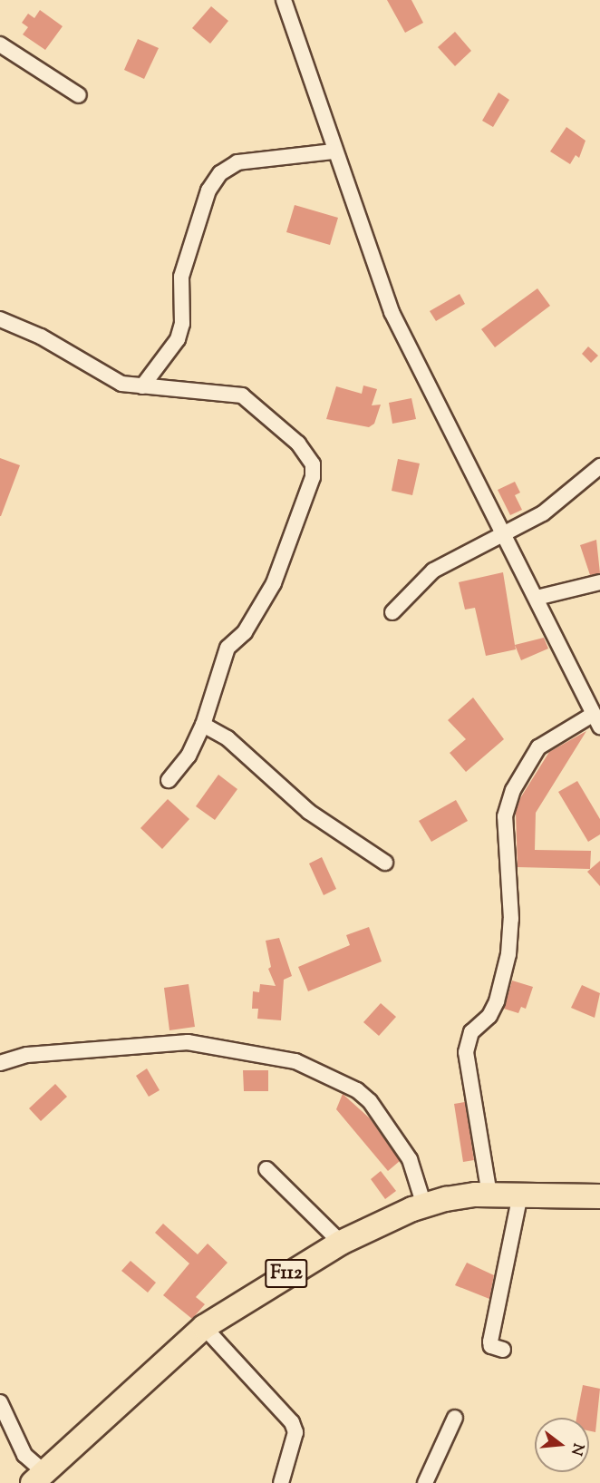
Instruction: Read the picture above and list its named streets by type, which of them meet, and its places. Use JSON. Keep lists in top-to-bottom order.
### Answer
{
  "streets": {
    "main road": ["F112"]
  },
  "north": "right"
}
